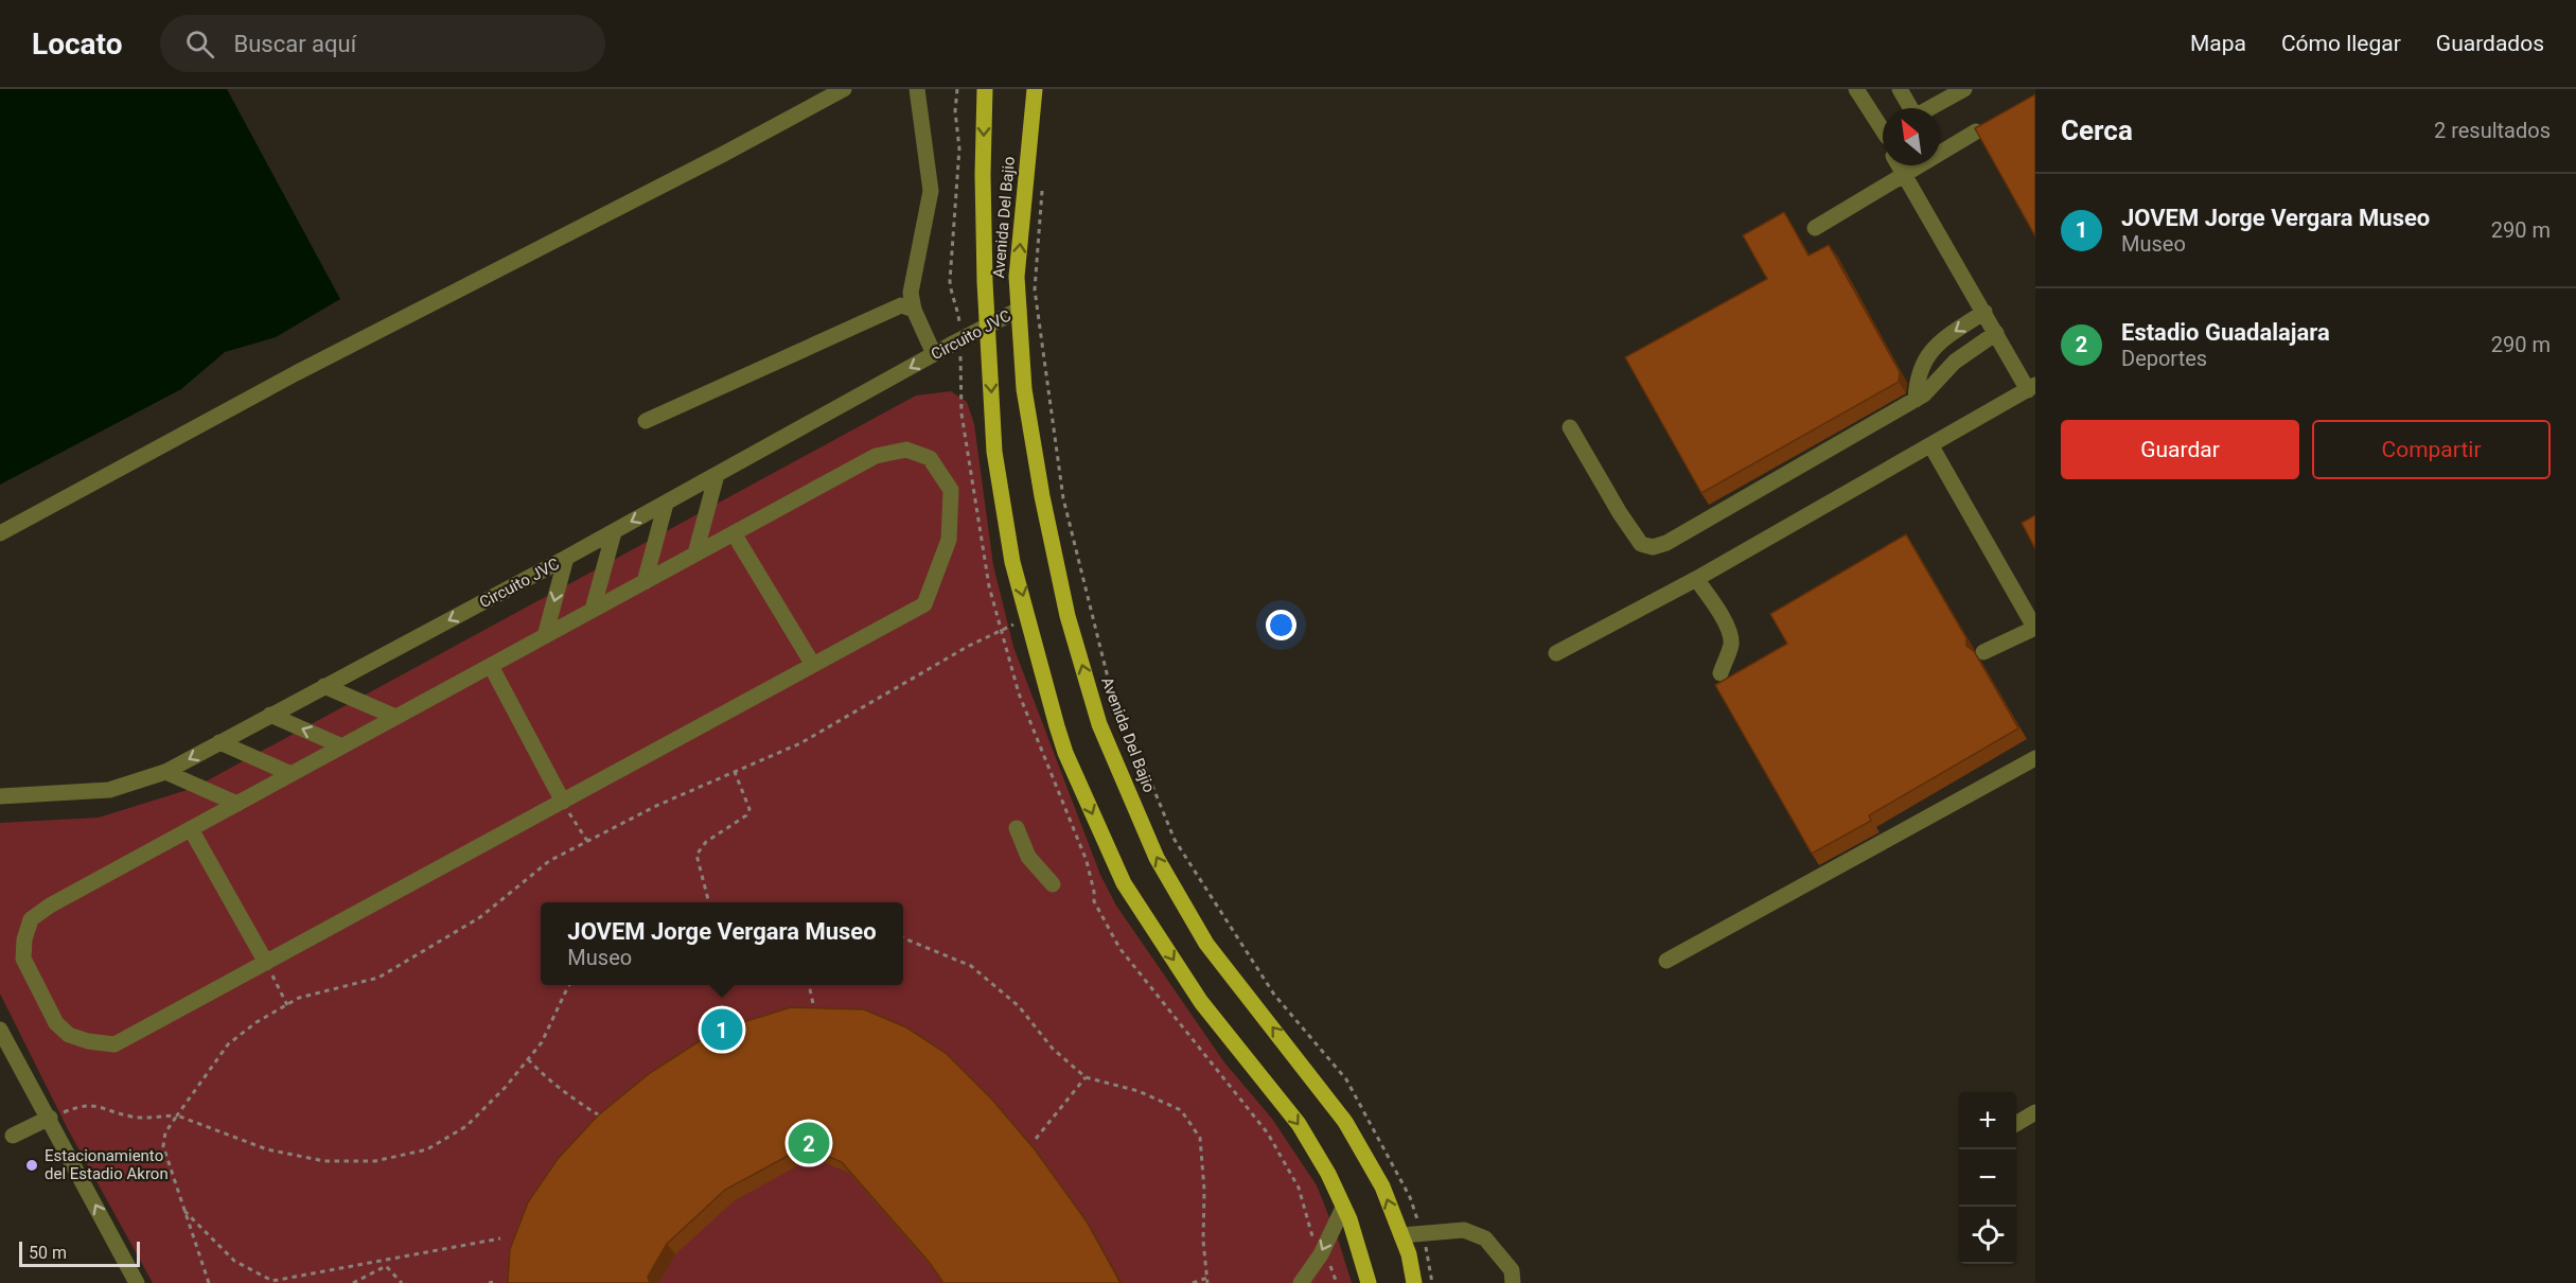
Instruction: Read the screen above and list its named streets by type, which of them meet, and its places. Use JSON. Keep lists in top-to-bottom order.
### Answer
{
  "streets": {
    "main road": ["Avenida Del Bajio"],
    "lane": ["Circuito JVC"]
  },
  "crossings": [
    ["Avenida Del Bajio", "Circuito JVC"]
  ],
  "places": ["Estacionamiento del Estadio Akron"],
  "scale_bar": "50 m",
  "north": "top left",
  "page": {
    "header": "Locato",
    "search": "Buscar aquí",
    "nav": ["Mapa", "Cómo llegar", "Guardados"],
    "heading": ["Cerca", "2 resultados"],
    "list": [
      {
        "mark": "1",
        "name": "JOVEM Jorge Vergara Museo",
        "note": "Museo",
        "value": "290 m"
      },
      {
        "mark": "2",
        "name": "Estadio Guadalajara",
        "note": "Deportes",
        "value": "290 m"
      }
    ],
    "buttons": ["Guardar", "Compartir"],
    "popup": ["JOVEM Jorge Vergara Museo", "Museo"],
    "pins": ["1", "2"],
    "map_buttons": ["+", "−"],
    "scale": "50 m"
  }
}
